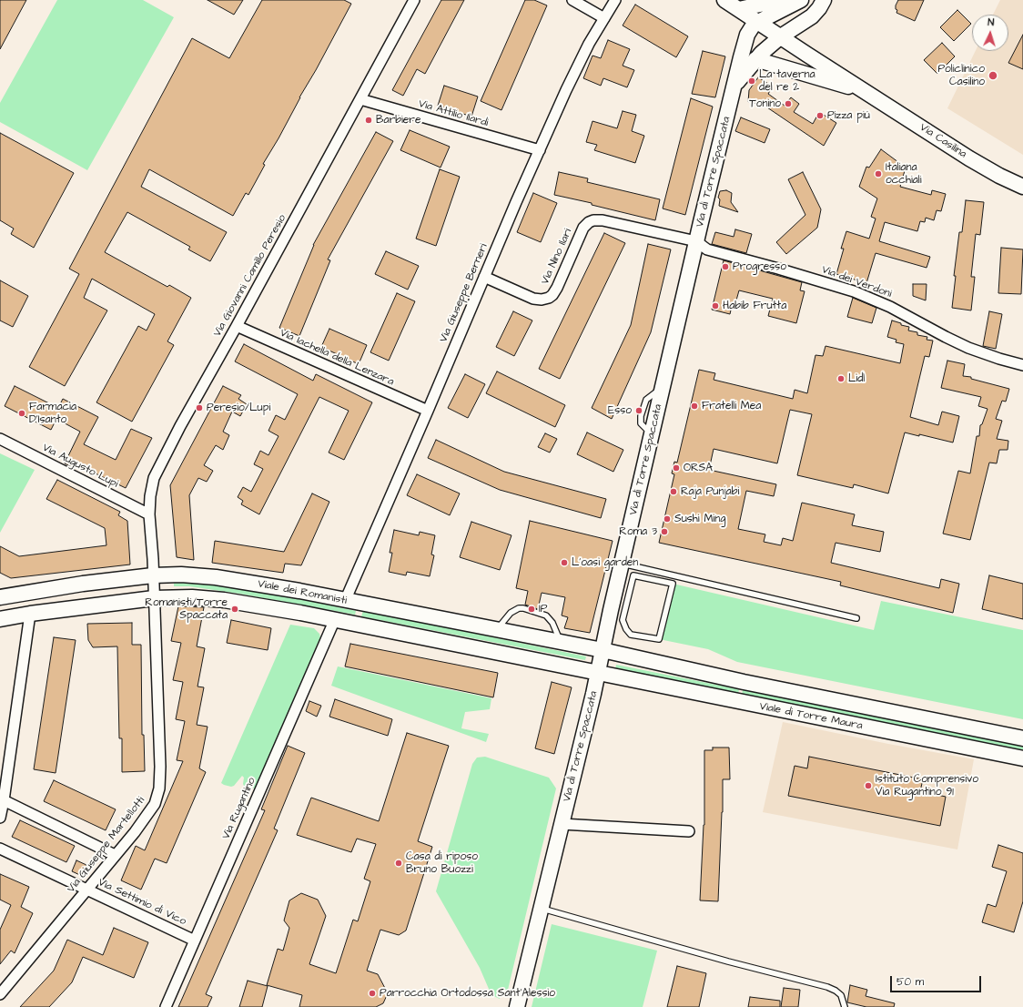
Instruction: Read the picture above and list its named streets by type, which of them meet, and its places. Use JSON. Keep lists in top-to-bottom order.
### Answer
{
  "streets": {
    "street": [
      "Via Attilio Ilardi",
      "Via Casilina",
      "Via di Torre Spaccata",
      "Via Nino Ilari",
      "Via Giovanni Camillo Peresio",
      "Via dei Verdoni",
      "Via Giuseppe Berneri",
      "Via Iachella della Lenzara",
      "Via Augusto Lupi",
      "Viale dei Romanisti",
      "Viale di Torre Maura",
      "Via Rugantino",
      "Via Giuseppe Martellotti",
      "Via Settimio di Vico"
    ]
  },
  "crossings": [
    ["Via Attilio Ilardi", "Via Giovanni Camillo Peresio"],
    ["Via Attilio Ilardi", "Via Giuseppe Berneri"],
    ["Via Casilina", "Via di Torre Spaccata"],
    ["Via di Torre Spaccata", "Via Nino Ilari"],
    ["Via di Torre Spaccata", "Via dei Verdoni"],
    ["Via di Torre Spaccata", "Viale dei Romanisti"],
    ["Via di Torre Spaccata", "Viale di Torre Maura"],
    ["Via Nino Ilari", "Via dei Verdoni"],
    ["Via Nino Ilari", "Via Giuseppe Berneri"],
    ["Via Giovanni Camillo Peresio", "Via Iachella della Lenzara"],
    ["Via Giovanni Camillo Peresio", "Via Augusto Lupi"],
    ["Via Giovanni Camillo Peresio", "Viale dei Romanisti"],
    ["Via Giovanni Camillo Peresio", "Via Giuseppe Martellotti"],
    ["Via Giuseppe Berneri", "Via Iachella della Lenzara"],
    ["Via Giuseppe Berneri", "Viale dei Romanisti"],
    ["Viale dei Romanisti", "Viale di Torre Maura"],
    ["Viale dei Romanisti", "Via Rugantino"],
    ["Viale dei Romanisti", "Via Giuseppe Martellotti"],
    ["Via Rugantino", "Via Settimio di Vico"],
    ["Via Giuseppe Martellotti", "Via Settimio di Vico"]
  ],
  "places": [
    "Policlinico Casilino",
    "La taverna del re 2",
    "Tonino",
    "Pizza piú",
    "Barbiere",
    "Italiana occhiali",
    "Progresso",
    "Habib Frutta",
    "Lidl",
    "Fratelli Mea",
    "Peresio/Lupi",
    "Esso",
    "Farmacia D’Isanto",
    "ORSA",
    "Raja Punjabi",
    "Sushi Ming",
    "Roma 3",
    "L'oasi garden",
    "Romanisti/Torre Spaccata",
    "IP",
    "Istituto Comprensivo Via Rugantino 91",
    "Casa di riposo Bruno Buozzi",
    "Parrocchia Ortodossa Sant'Alessio"
  ],
  "scale_bar": "50 m",
  "north": "top"
}
